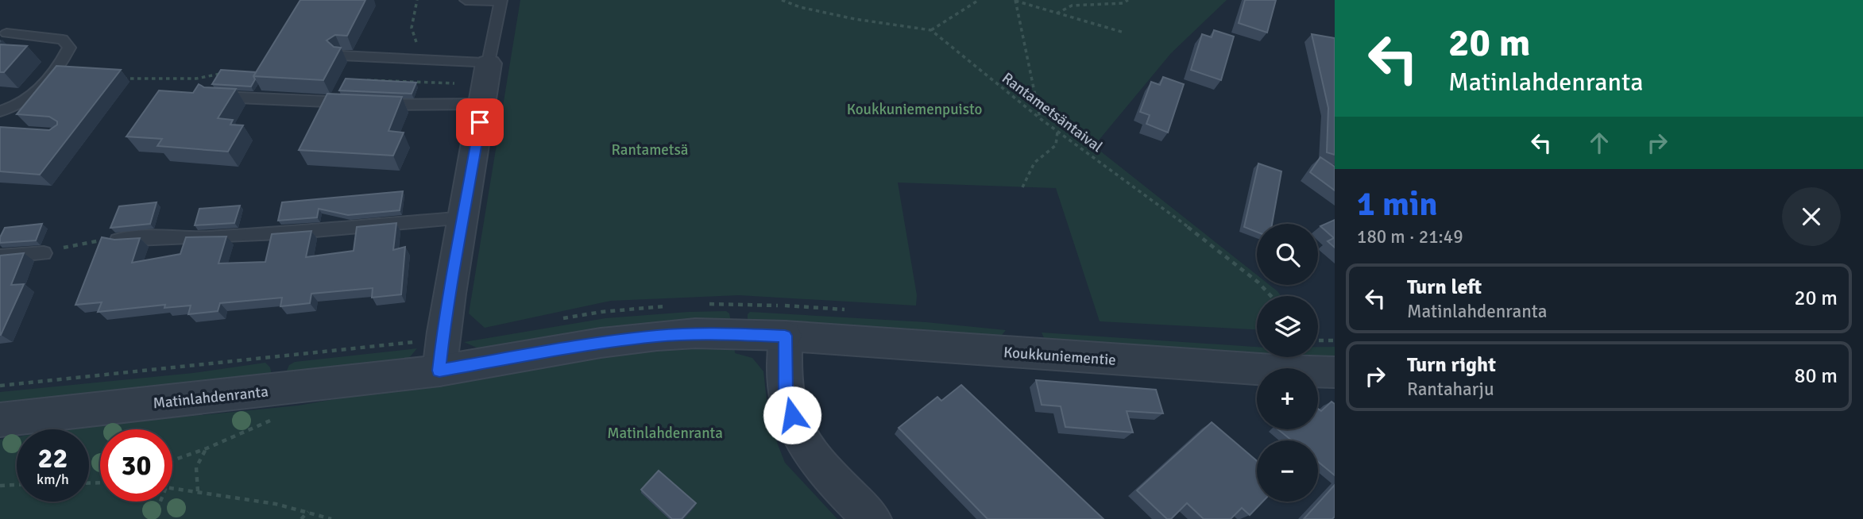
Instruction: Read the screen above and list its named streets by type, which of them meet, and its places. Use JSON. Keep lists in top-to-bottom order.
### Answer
{
  "streets": {
    "street": ["Koukkuniementie", "Matinlahdenranta"],
    "path": ["Rantametsäntaival"]
  },
  "crossings": [
    ["Koukkuniementie", "Matinlahdenranta"]
  ],
  "parks": ["Koukkuniemenpuisto", "Rantametsä", "Matinlahdenranta"],
  "page": {
    "turn": ["20 m", "Matinlahdenranta"],
    "heading": ["1 min", "180 m · 21:49"],
    "map_buttons": ["+", "−"],
    "list": [
      {
        "name": "Turn left",
        "note": "Matinlahdenranta",
        "value": "20 m"
      },
      {
        "name": "Turn right",
        "note": "Rantaharju",
        "value": "80 m"
      }
    ],
    "speed": "22 km/h",
    "limit": "30"
  }
}
